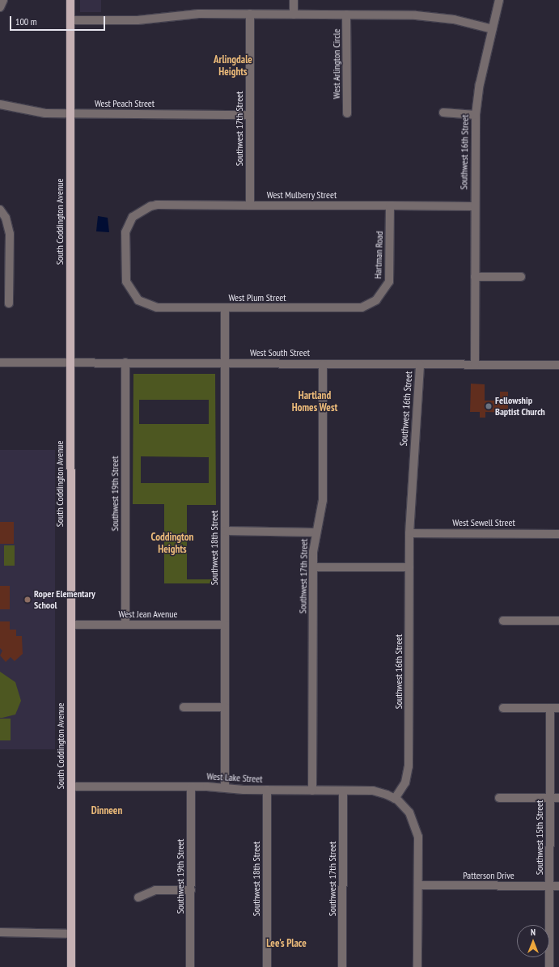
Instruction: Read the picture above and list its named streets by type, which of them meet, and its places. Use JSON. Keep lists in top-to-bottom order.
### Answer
{
  "streets": {
    "main road": ["South Coddington Avenue"],
    "street": [
      "West Arlington Circle",
      "West Peach Street",
      "Southwest 17th Street",
      "Southwest 16th Street",
      "West Mulberry Street",
      "Hartman Road",
      "West Plum Street",
      "West South Street",
      "Southwest 19th Street",
      "West Sewell Street",
      "Southwest 18th Street",
      "West Jean Avenue",
      "West Lake Street",
      "Southwest 15th Street",
      "Patterson Drive"
    ]
  },
  "crossings": [
    ["West Peach Street", "Southwest 17th Street"],
    ["West Peach Street", "South Coddington Avenue"],
    ["Southwest 17th Street", "West Mulberry Street"],
    ["Southwest 17th Street", "West South Street"],
    ["Southwest 17th Street", "West Lake Street"],
    ["Southwest 16th Street", "West Mulberry Street"],
    ["Southwest 16th Street", "West South Street"],
    ["Southwest 16th Street", "West Sewell Street"],
    ["Southwest 16th Street", "West Lake Street"],
    ["West Mulberry Street", "Hartman Road"],
    ["West Mulberry Street", "West Plum Street"],
    ["South Coddington Avenue", "West South Street"],
    ["South Coddington Avenue", "West Jean Avenue"],
    ["South Coddington Avenue", "West Lake Street"],
    ["Hartman Road", "West Plum Street"],
    ["West Plum Street", "Southwest 18th Street"],
    ["West South Street", "Southwest 19th Street"],
    ["West South Street", "Southwest 18th Street"],
    ["Southwest 19th Street", "West Jean Avenue"],
    ["Southwest 19th Street", "West Lake Street"],
    ["Southwest 18th Street", "West Jean Avenue"],
    ["Southwest 18th Street", "West Lake Street"],
    ["Southwest 15th Street", "Patterson Drive"]
  ],
  "districts": [
    "Arlingdale Heights",
    "Hartland Homes West",
    "Coddington Heights",
    "Dinneen",
    "Lee's Place"
  ],
  "places": ["Fellowship Baptist Church", "Roper Elementary School"],
  "scale_bar": "100 m",
  "north": "top"
}
